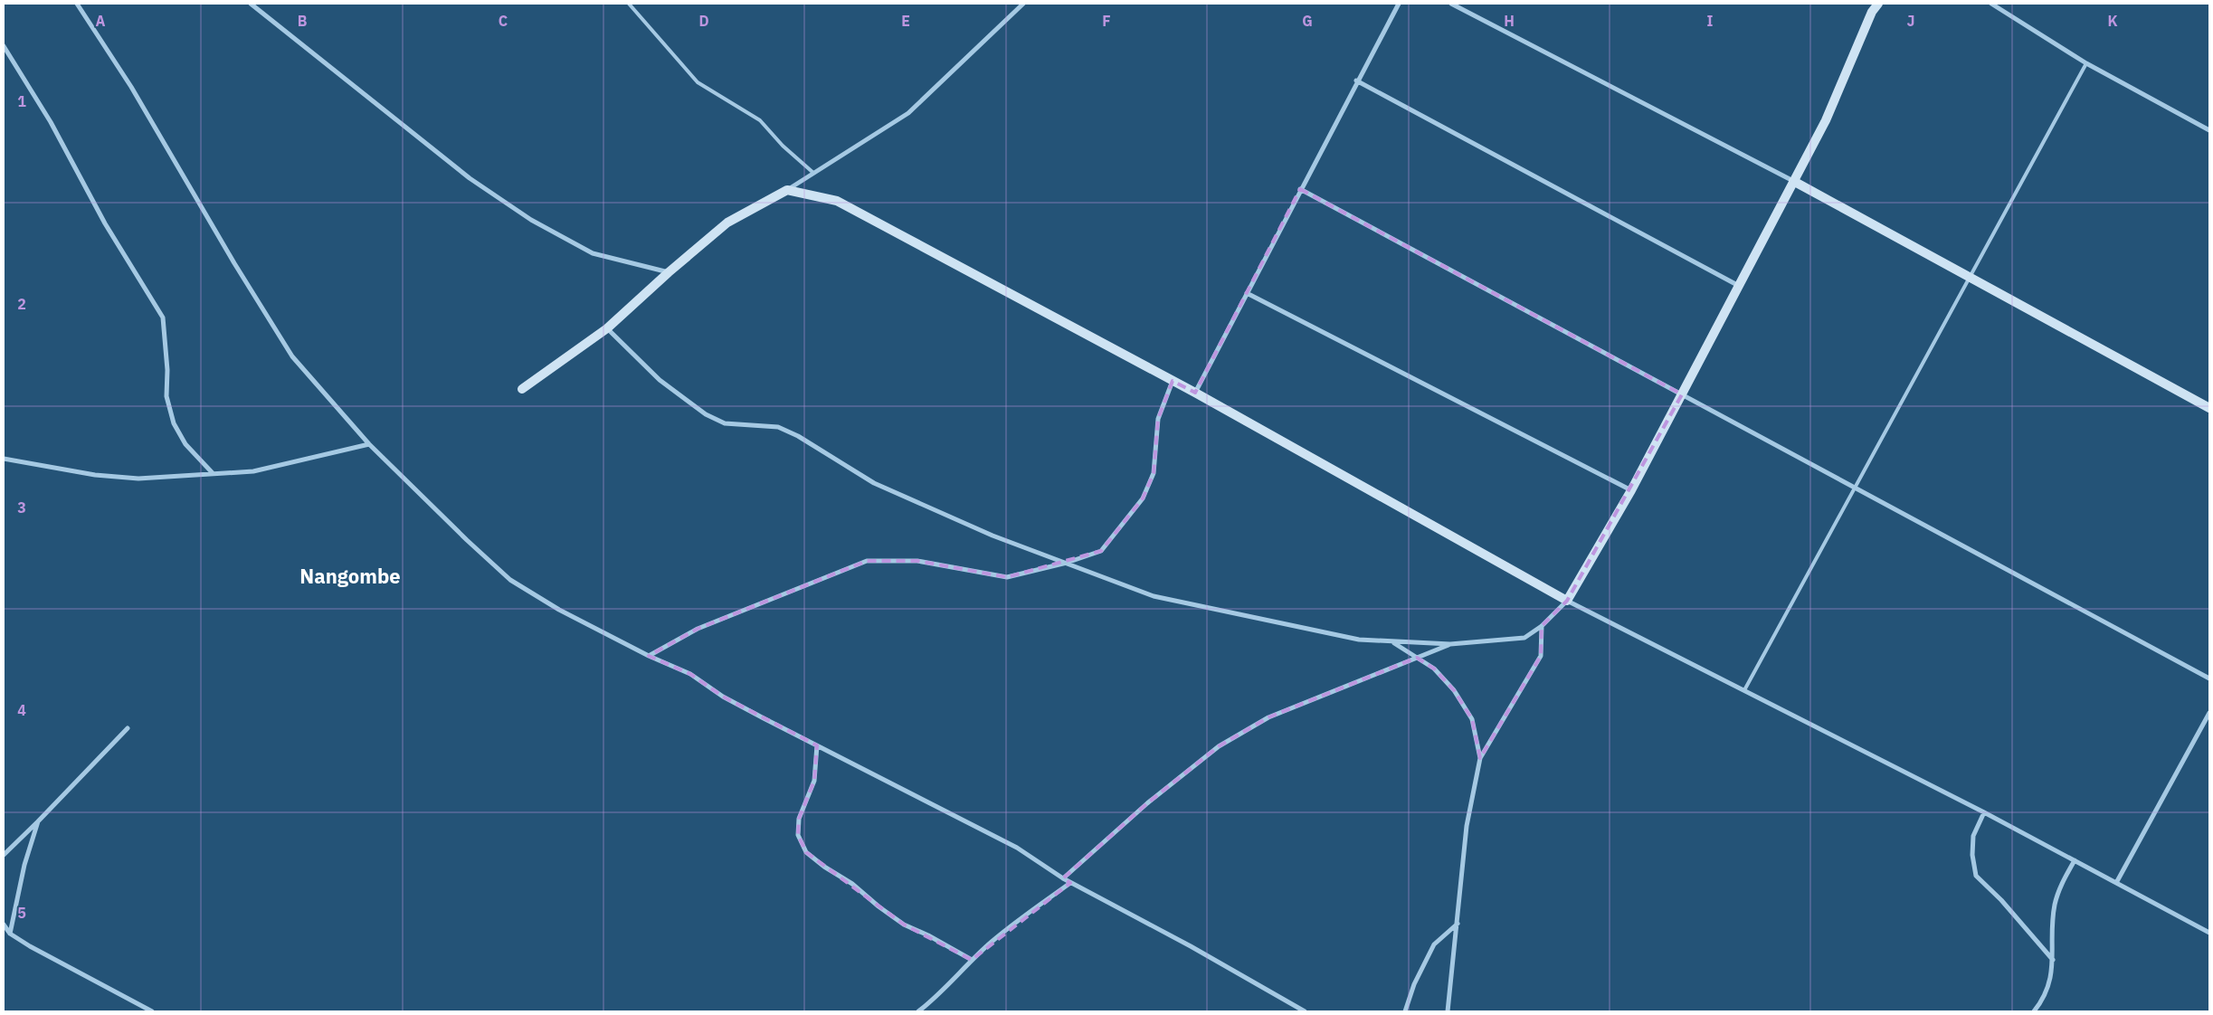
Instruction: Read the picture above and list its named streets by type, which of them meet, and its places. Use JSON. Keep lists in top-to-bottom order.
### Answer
{
  "districts": ["Nangombe"],
  "grid": {
    "columns": [
      "A",
      "B",
      "C",
      "D",
      "E",
      "F",
      "G",
      "H",
      "I",
      "J",
      "K"
    ],
    "rows": [
      "1",
      "2",
      "3",
      "4",
      "5"
    ]
  }
}
